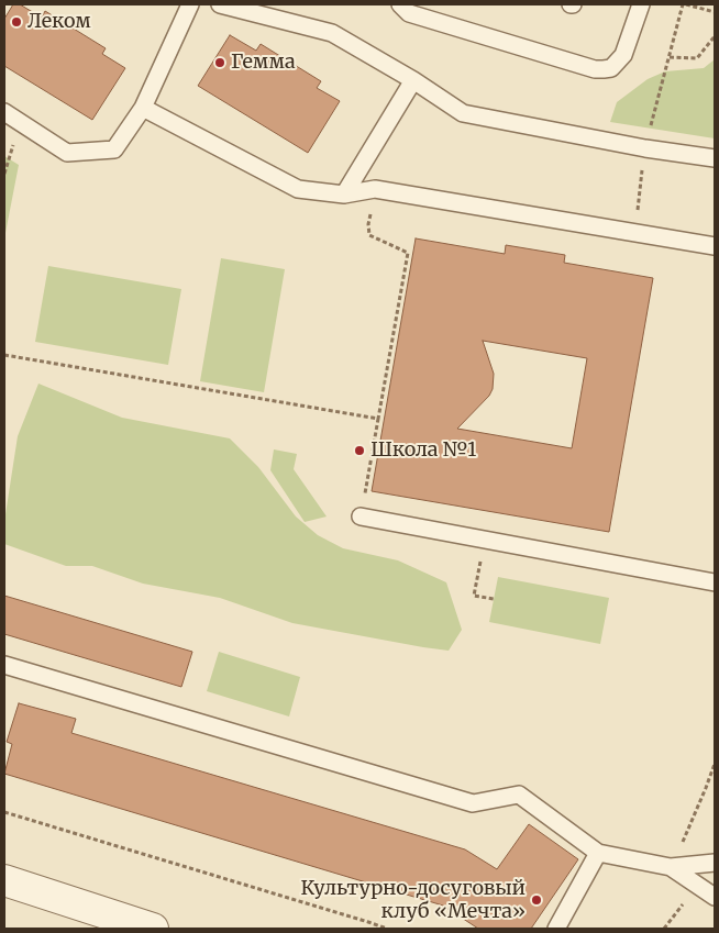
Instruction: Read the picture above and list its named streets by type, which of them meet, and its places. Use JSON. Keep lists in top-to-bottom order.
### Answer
{
  "places": [
    "Леком",
    "Гемма",
    "Школа №1",
    "Культурно-досуговый клуб «Мечта»"
  ]
}
